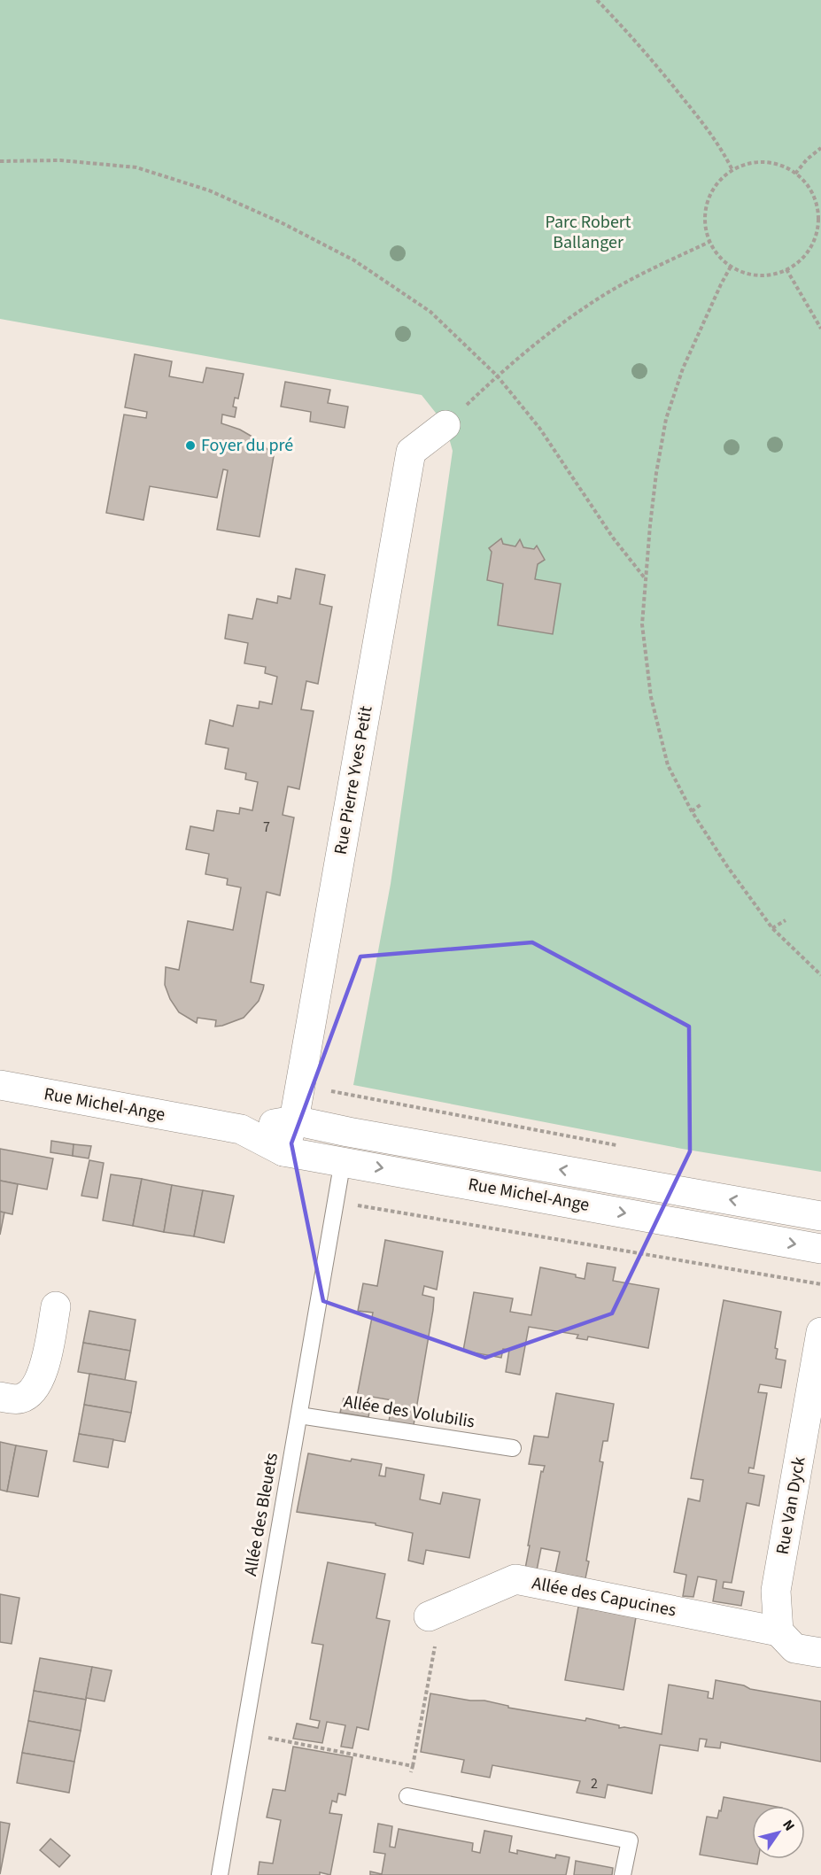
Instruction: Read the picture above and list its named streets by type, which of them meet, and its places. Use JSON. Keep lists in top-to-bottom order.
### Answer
{
  "streets": {
    "street": [
      "Rue Pierre Yves Petit",
      "Rue Michel-Ange",
      "Rue Van Dyck",
      "Allée des Capucines"
    ],
    "lane": ["Allée des Volubilis", "Allée des Bleuets"]
  },
  "crossings": [
    ["Rue Pierre Yves Petit", "Rue Michel-Ange"],
    ["Rue Michel-Ange", "Allée des Bleuets"],
    ["Allée des Volubilis", "Allée des Bleuets"],
    ["Rue Van Dyck", "Allée des Capucines"]
  ],
  "parks": ["Parc Robert Ballanger"],
  "places": ["Foyer du pré"],
  "house_numbers": ["7", "2"],
  "north": "top right"
}
